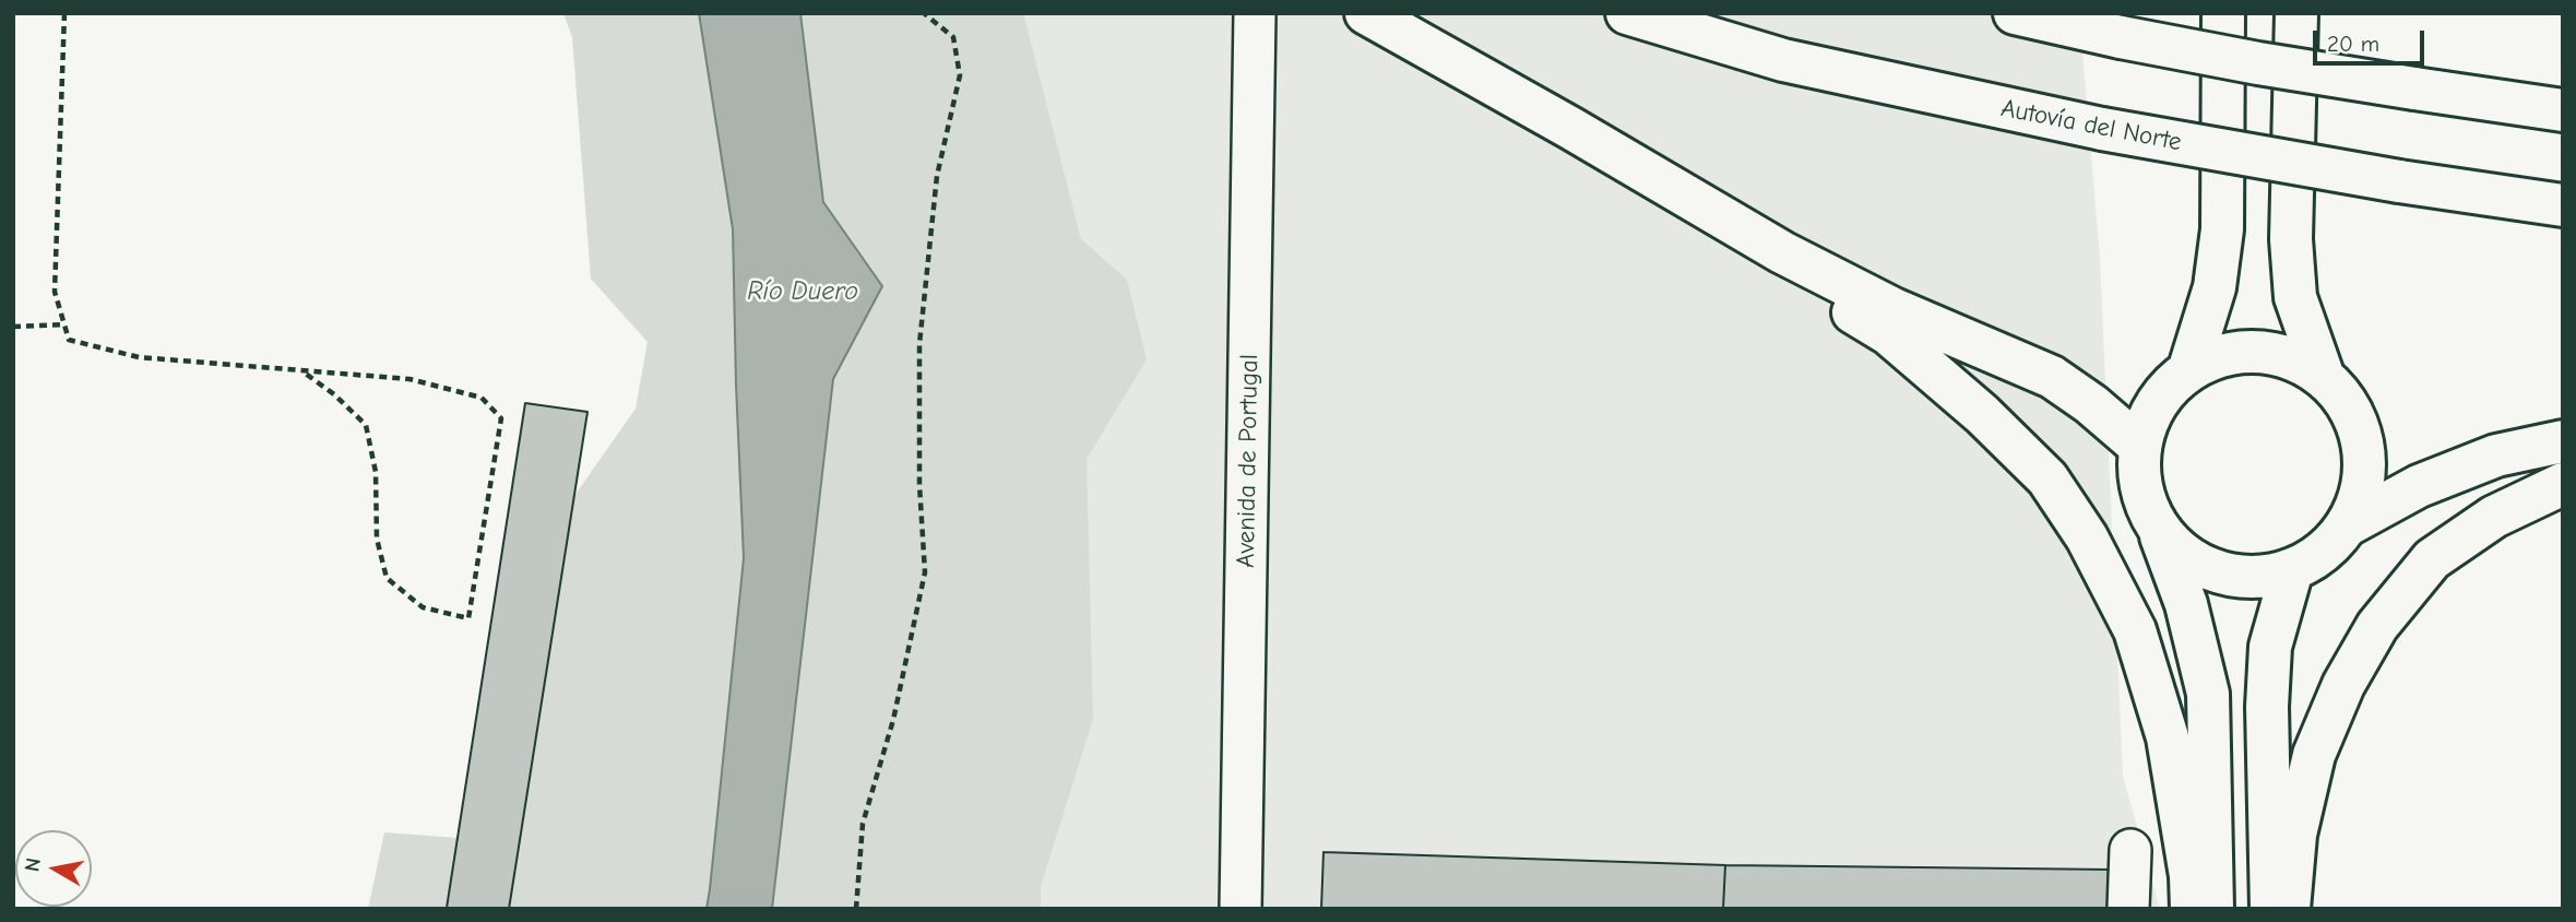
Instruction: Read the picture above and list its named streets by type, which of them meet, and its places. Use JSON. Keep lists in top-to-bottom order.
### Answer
{
  "streets": {
    "highway": ["Autovía del Norte"],
    "street": ["Avenida de Portugal"]
  },
  "water": ["Río Duero"],
  "scale_bar": "20 m",
  "north": "left"
}
